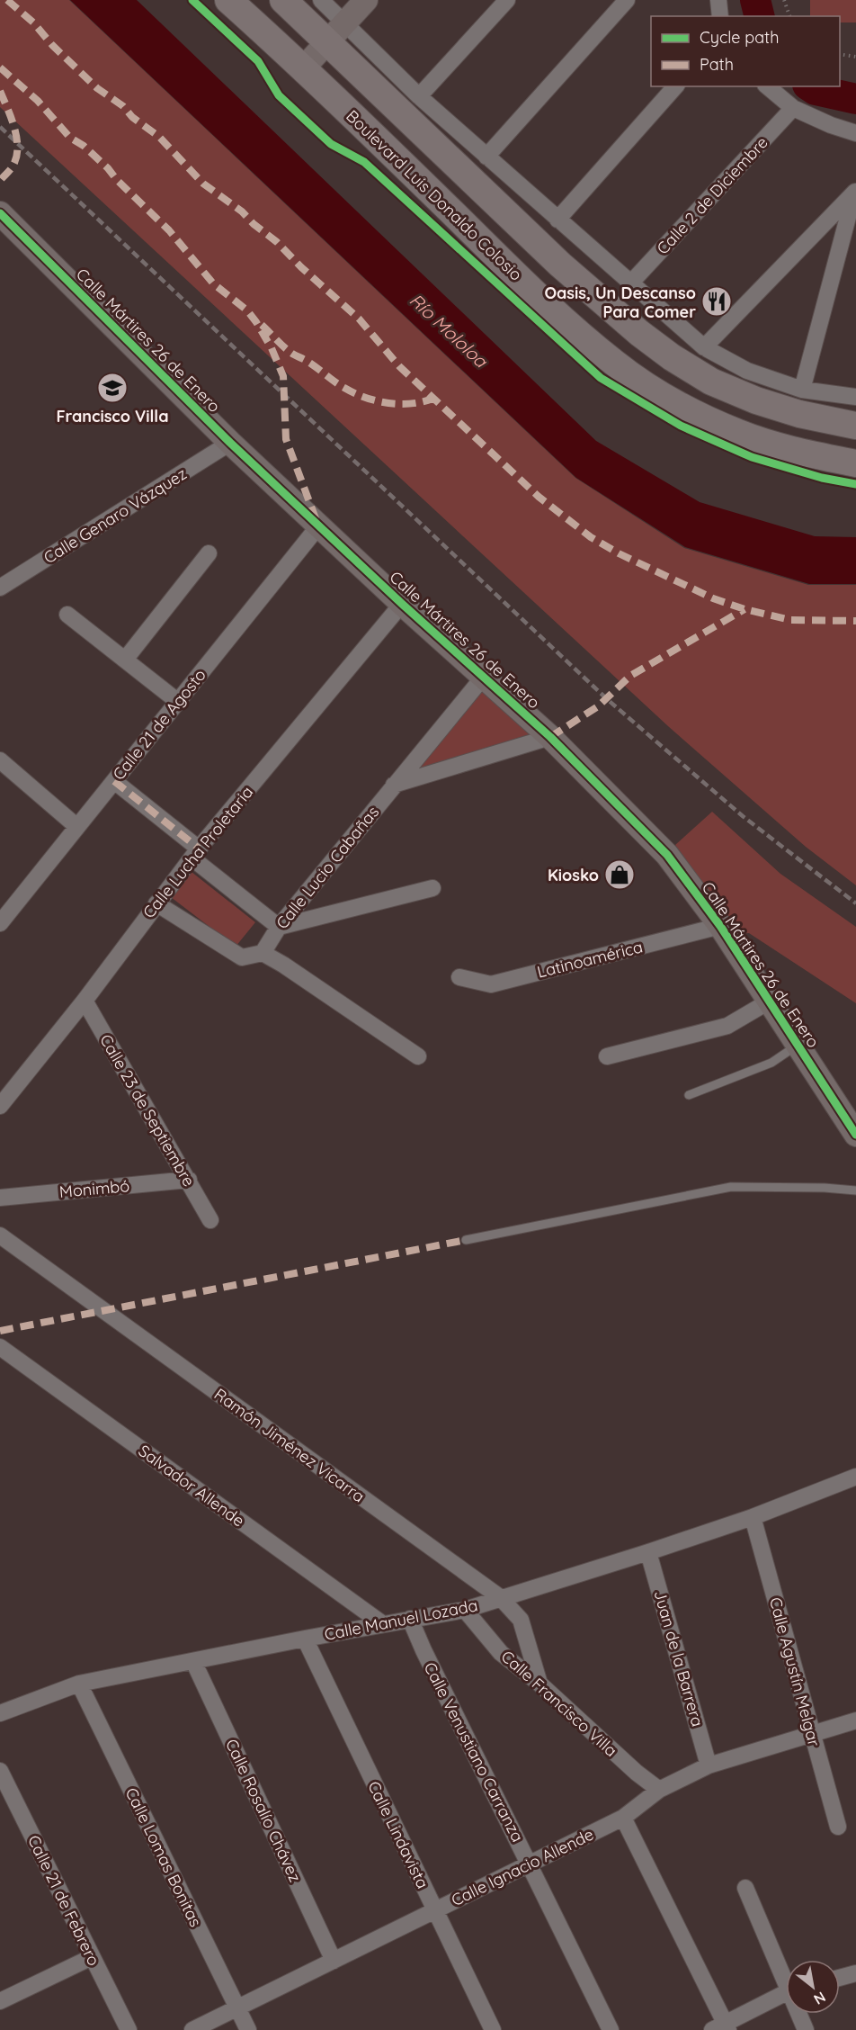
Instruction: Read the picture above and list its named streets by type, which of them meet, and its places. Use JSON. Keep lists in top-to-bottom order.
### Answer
{
  "streets": {
    "main road": ["Boulevard Luis Donaldo Colosio"],
    "street": [
      "Calle 2 de Diciembre",
      "Calle Mártires 26 de Enero",
      "Calle Genaro Vázquez",
      "Calle 21 de Agosto",
      "Calle Lucha Proletaria",
      "Calle Lucio Cabañas",
      "Latinoamérica",
      "Calle 23 de Septiembre",
      "Monimbó",
      "Ramón Jiménez Vicarra",
      "Salvador Allende",
      "Calle Manuel Lozada",
      "Juan de la Barrera",
      "Calle Agustín Melgar",
      "Calle Francisco Villa",
      "Calle Venustiano Carranza",
      "Calle Rosalío Chávez",
      "Calle Lindavista",
      "Calle Lomas Bonitas",
      "Calle Ignacio Allende",
      "Calle 21 de Febrero"
    ]
  },
  "crossings": [
    ["Calle Mártires 26 de Enero", "Calle Genaro Vázquez"],
    ["Calle Mártires 26 de Enero", "Calle 21 de Agosto"],
    ["Calle Mártires 26 de Enero", "Calle Lucha Proletaria"],
    ["Calle Mártires 26 de Enero", "Calle Lucio Cabañas"],
    ["Calle Mártires 26 de Enero", "Latinoamérica"],
    ["Calle Lucha Proletaria", "Calle 23 de Septiembre"],
    ["Calle 23 de Septiembre", "Monimbó"],
    ["Ramón Jiménez Vicarra", "Calle Manuel Lozada"],
    ["Ramón Jiménez Vicarra", "Calle Francisco Villa"],
    ["Salvador Allende", "Calle Manuel Lozada"],
    ["Calle Manuel Lozada", "Juan de la Barrera"],
    ["Calle Manuel Lozada", "Calle Agustín Melgar"],
    ["Calle Manuel Lozada", "Calle Francisco Villa"],
    ["Calle Manuel Lozada", "Calle Venustiano Carranza"],
    ["Calle Manuel Lozada", "Calle Rosalío Chávez"],
    ["Calle Manuel Lozada", "Calle Lindavista"],
    ["Calle Manuel Lozada", "Calle Lomas Bonitas"],
    ["Juan de la Barrera", "Calle Ignacio Allende"],
    ["Calle Agustín Melgar", "Calle Ignacio Allende"],
    ["Calle Francisco Villa", "Calle Ignacio Allende"],
    ["Calle Venustiano Carranza", "Calle Ignacio Allende"],
    ["Calle Rosalío Chávez", "Calle Ignacio Allende"],
    ["Calle Lindavista", "Calle Ignacio Allende"],
    ["Calle Lomas Bonitas", "Calle Ignacio Allende"]
  ],
  "water": ["Río Mololoa"],
  "places": {
    "restaurant": ["Oasis, Un Descanso Para Comer"],
    "school or university": ["Francisco Villa"],
    "shop": ["Kiosko"]
  },
  "legend": ["Cycle path", "Path"],
  "north": "bottom right"
}
